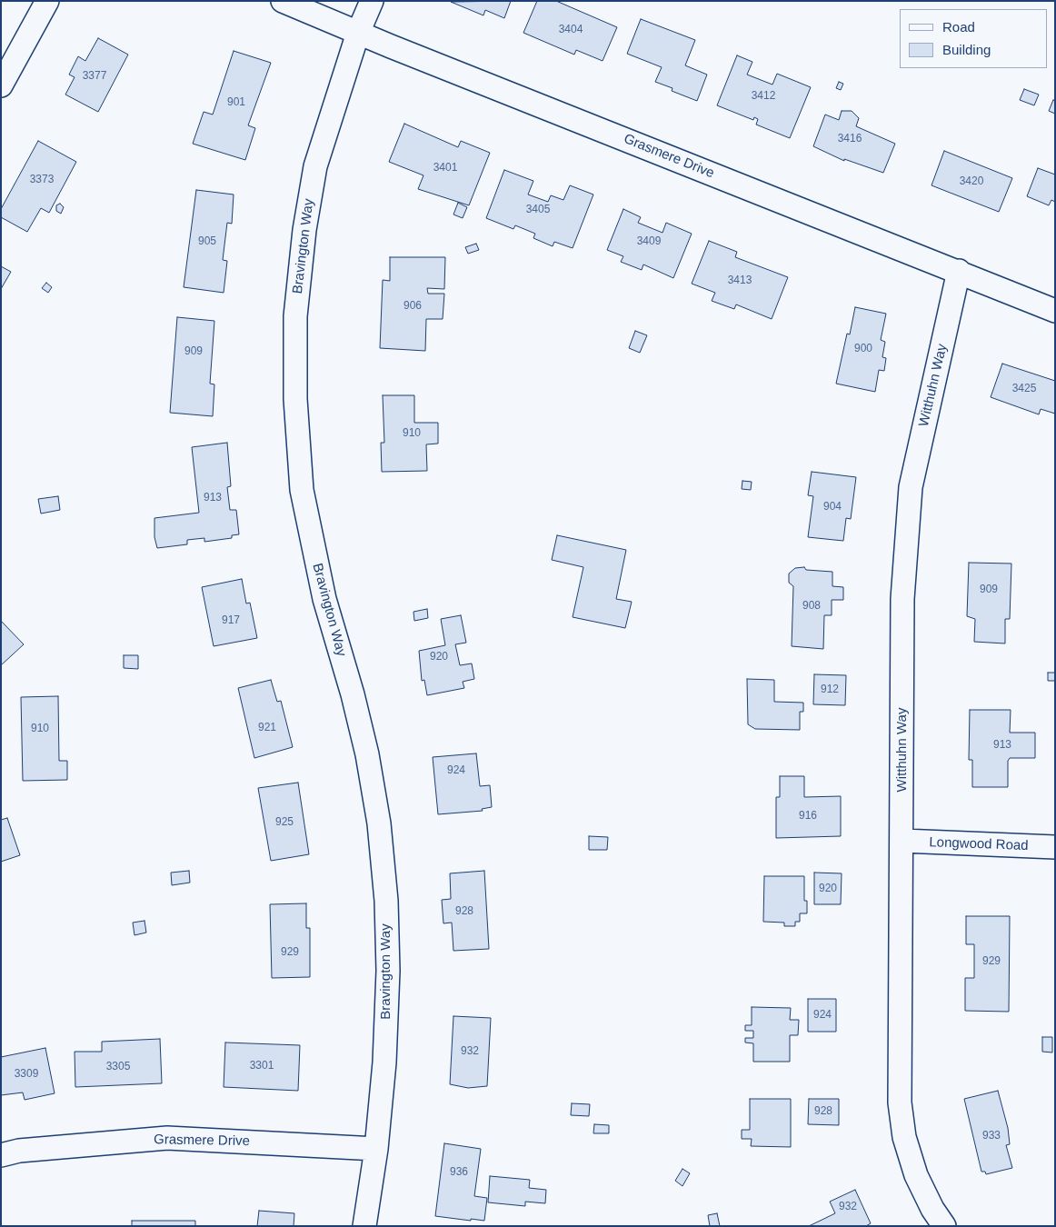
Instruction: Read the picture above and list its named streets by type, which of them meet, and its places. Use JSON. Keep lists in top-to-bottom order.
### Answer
{
  "streets": {
    "street": [
      "Grasmere Drive",
      "Bravington Way",
      "Witthuhn Way",
      "Longwood Road"
    ]
  },
  "crossings": [
    ["Grasmere Drive", "Bravington Way"],
    ["Grasmere Drive", "Witthuhn Way"],
    ["Witthuhn Way", "Longwood Road"]
  ],
  "house_numbers": [
    "3404",
    "3377",
    "3412",
    "901",
    "3416",
    "3401",
    "3373",
    "3420",
    "3405",
    "905",
    "3409",
    "3413",
    "906",
    "900",
    "909",
    "3425",
    "910",
    "913",
    "904",
    "909",
    "908",
    "917",
    "920",
    "912",
    "921",
    "910",
    "913",
    "924",
    "916",
    "925",
    "920",
    "928",
    "929",
    "929",
    "924",
    "932",
    "3301",
    "3305",
    "3309",
    "928",
    "933",
    "936",
    "932"
  ],
  "legend": ["Road", "Building"]
}
